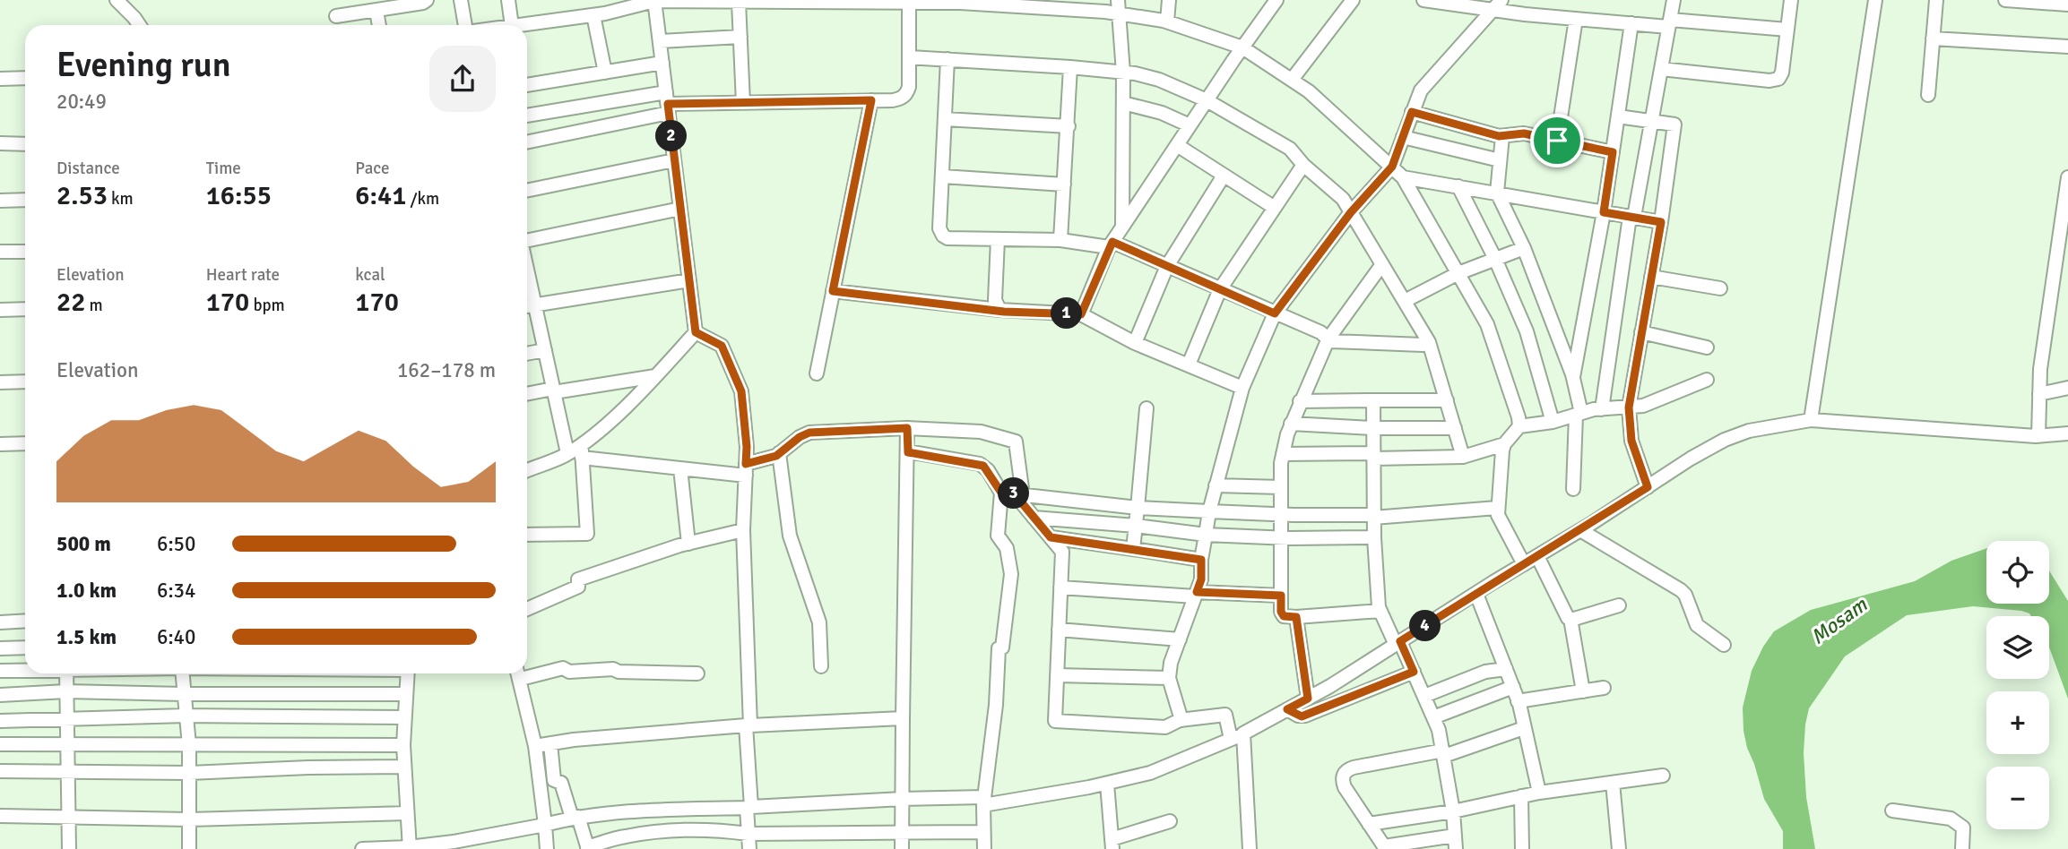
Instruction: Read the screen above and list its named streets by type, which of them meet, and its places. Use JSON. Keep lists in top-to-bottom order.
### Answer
{
  "water": ["Mosam"],
  "page": {
    "heading": ["Evening run", "20:49"],
    "pins": [
      "2",
      "1",
      "3",
      "4"
    ],
    "stats": [
      ["Distance", "2.53 km"],
      ["Time", "16:55"],
      ["Pace", "6:41 /km"],
      ["Elevation", "22 m"],
      ["Heart rate", "170 bpm"],
      ["kcal", "170"]
    ],
    "chart": ["Elevation", "162–178 m"],
    "list": [
      {
        "name": "500 m",
        "note": "6:50"
      },
      {
        "name": "1.0 km",
        "note": "6:34"
      },
      {
        "name": "1.5 km",
        "note": "6:40"
      }
    ],
    "map_buttons": ["+", "−"]
  }
}
